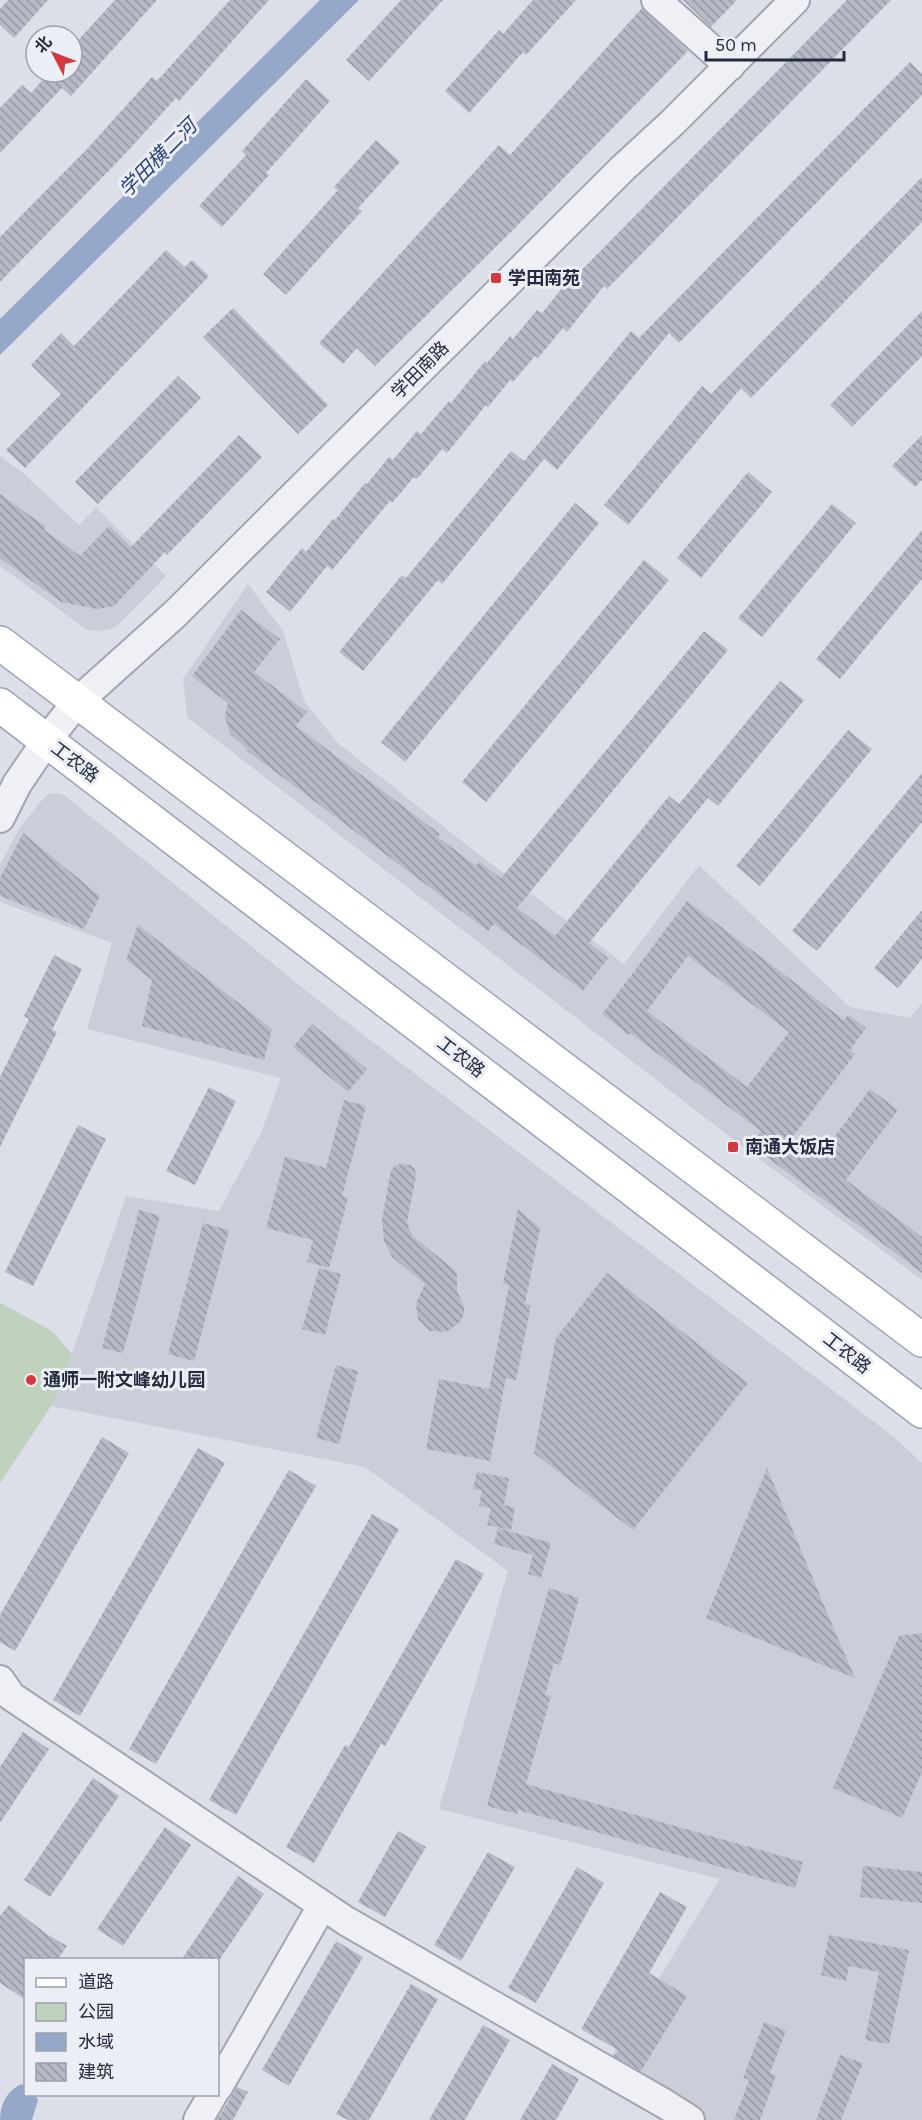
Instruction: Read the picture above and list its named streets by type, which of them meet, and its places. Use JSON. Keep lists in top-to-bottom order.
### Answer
{
  "streets": {
    "main road": ["工农路"],
    "street": ["学田南路"]
  },
  "crossings": [
    ["学田南路", "工农路"]
  ],
  "water": ["学田横二河"],
  "places": {
    "transit": ["学田南苑", "南通大饭店"],
    "other": ["通师一附文峰幼儿园"]
  },
  "legend": [
    "道路",
    "公园",
    "水域",
    "建筑"
  ],
  "scale_bar": "50 m",
  "north": "top left"
}
